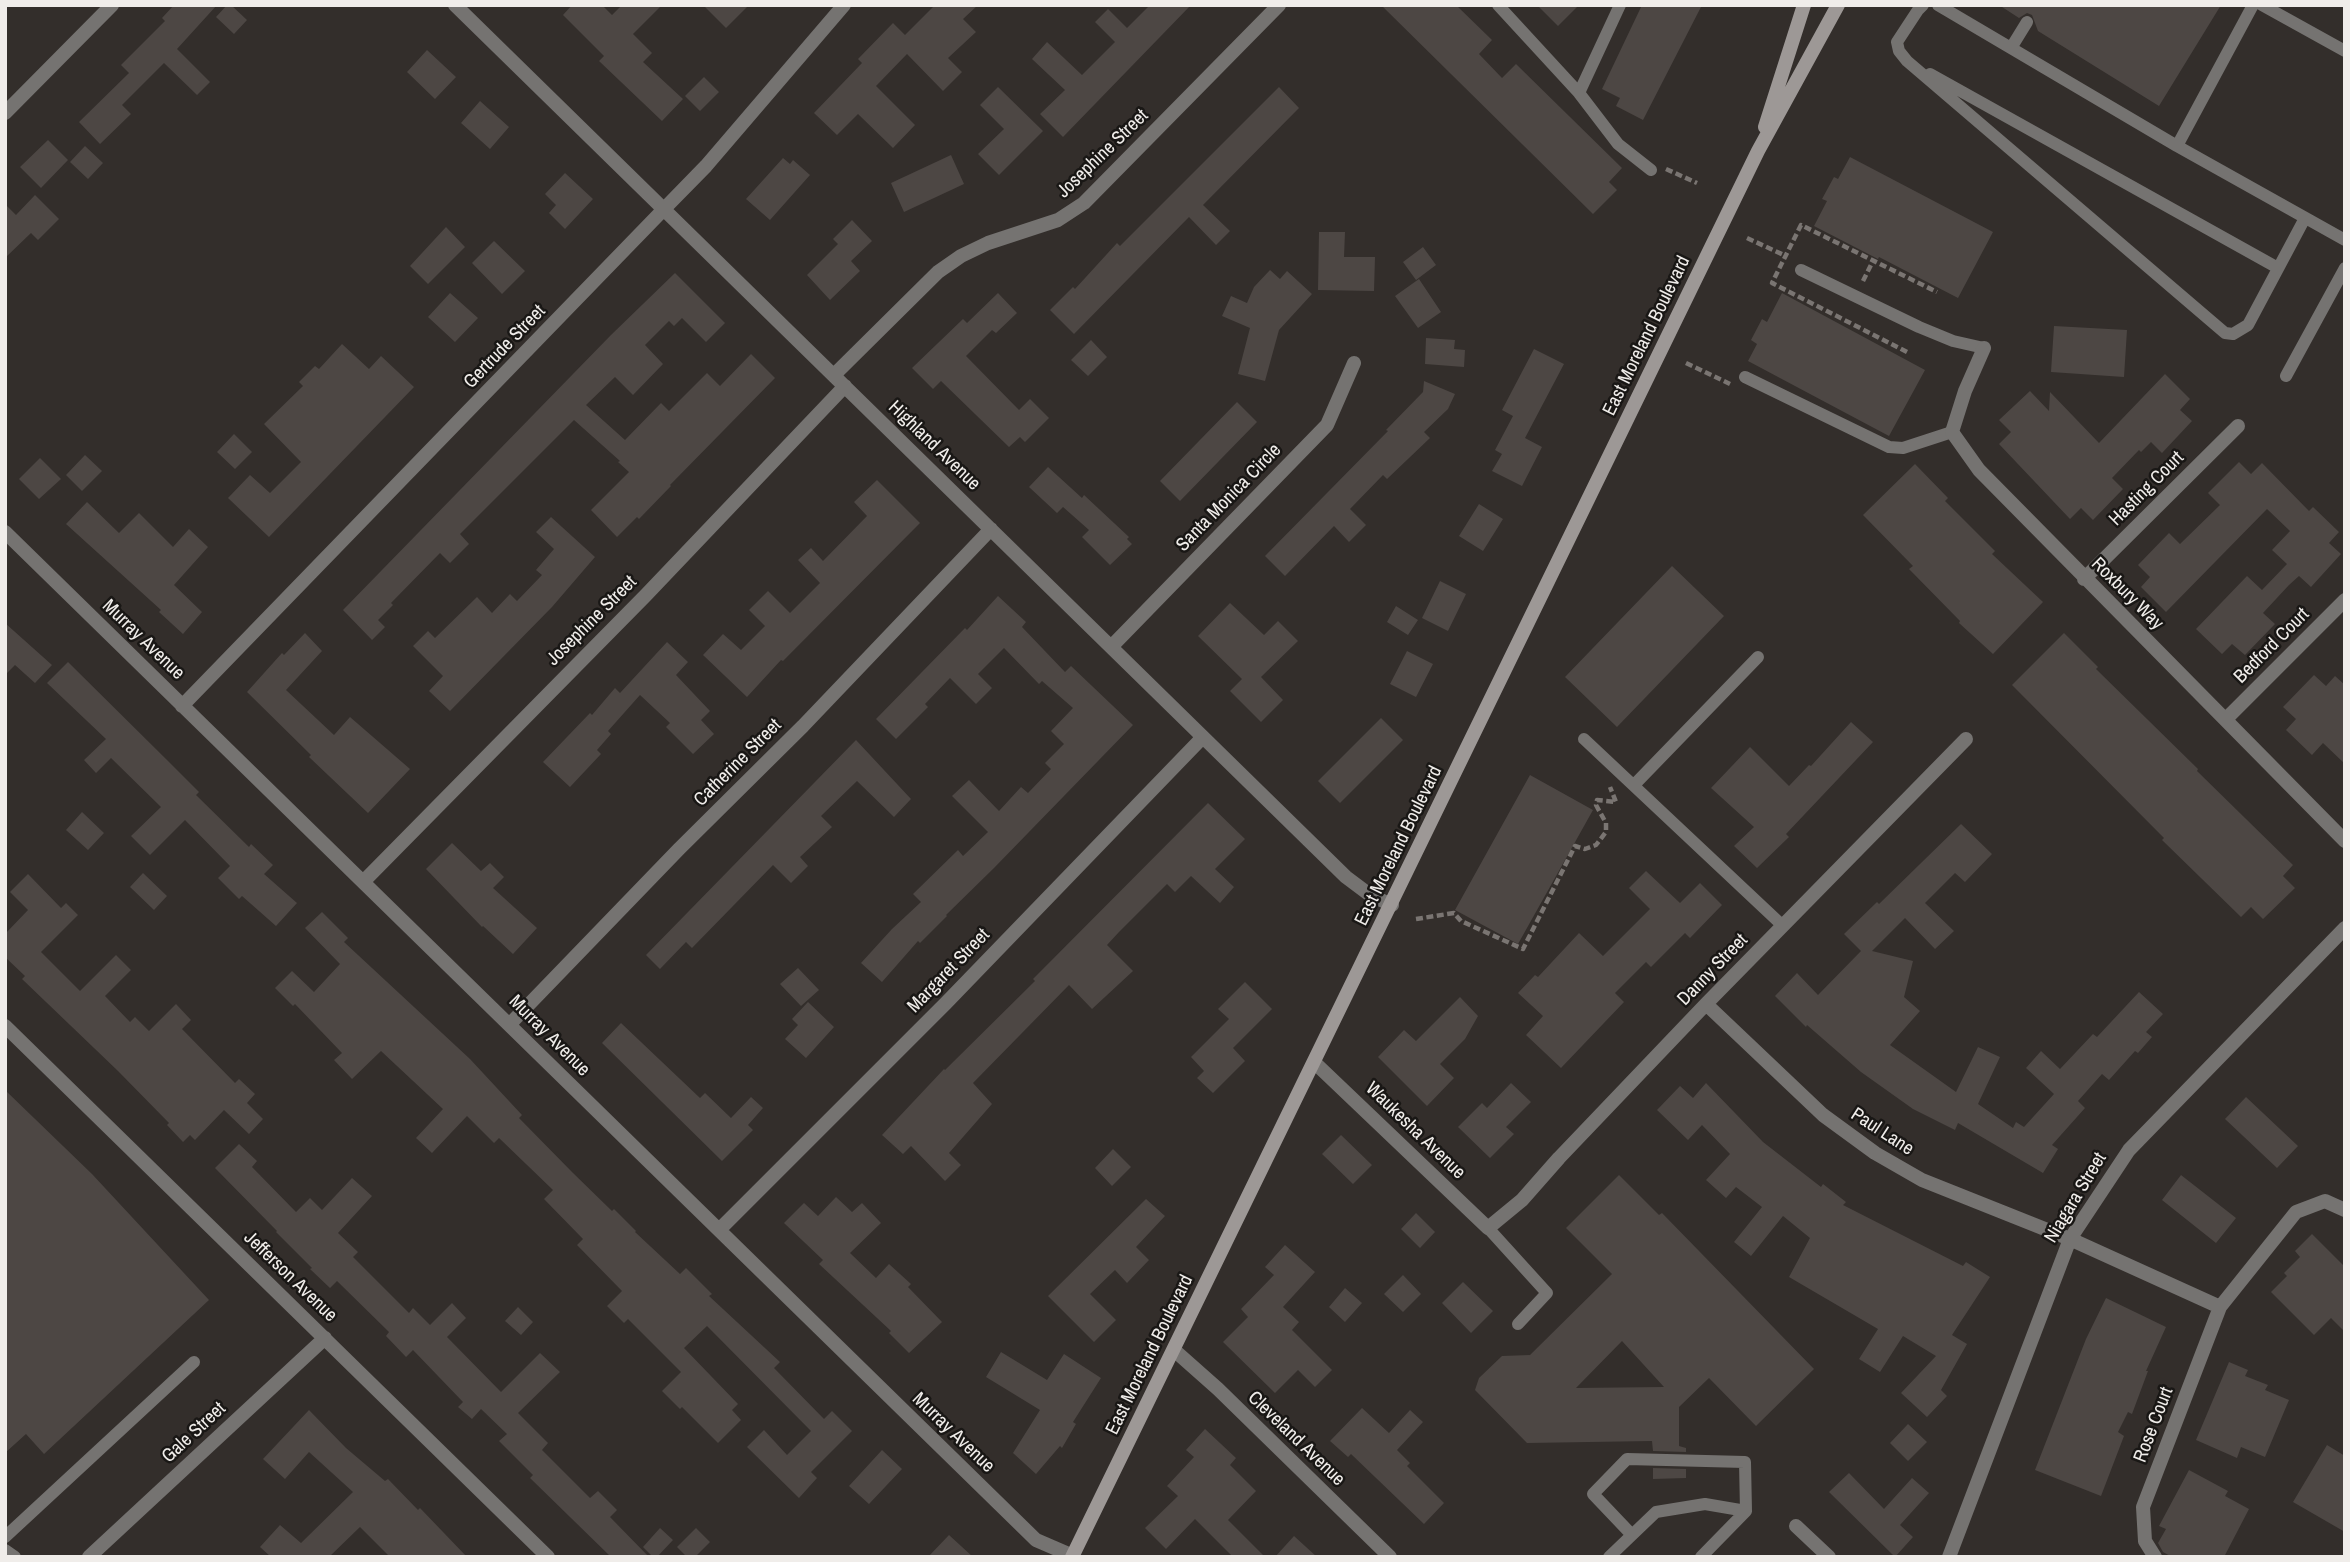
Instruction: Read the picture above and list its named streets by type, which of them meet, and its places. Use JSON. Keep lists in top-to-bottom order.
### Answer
{
  "streets": {
    "main road": ["East Moreland Boulevard"],
    "street": [
      "Josephine Street",
      "Gertrude Street",
      "Highland Avenue",
      "Hasting Court",
      "Santa Monica Circle",
      "Roxbury Way",
      "Murray Avenue",
      "Bedford Court",
      "Catherine Street",
      "Danny Street",
      "Margaret Street",
      "Waukesha Avenue",
      "Paul Lane",
      "Niagara Street",
      "Jefferson Avenue",
      "Rose Court",
      "Gale Street",
      "Cleveland Avenue"
    ]
  },
  "crossings": [
    ["Josephine Street", "Highland Avenue"],
    ["Josephine Street", "Murray Avenue"],
    ["East Moreland Boulevard", "Highland Avenue"],
    ["East Moreland Boulevard", "Murray Avenue"],
    ["East Moreland Boulevard", "Waukesha Avenue"],
    ["East Moreland Boulevard", "Cleveland Avenue"],
    ["Gertrude Street", "Highland Avenue"],
    ["Gertrude Street", "Murray Avenue"],
    ["Highland Avenue", "Santa Monica Circle"],
    ["Highland Avenue", "Catherine Street"],
    ["Highland Avenue", "Margaret Street"],
    ["Hasting Court", "Roxbury Way"],
    ["Roxbury Way", "Bedford Court"],
    ["Murray Avenue", "Catherine Street"],
    ["Murray Avenue", "Margaret Street"],
    ["Danny Street", "Waukesha Avenue"],
    ["Danny Street", "Paul Lane"],
    ["Paul Lane", "Niagara Street"],
    ["Jefferson Avenue", "Gale Street"]
  ]
}
